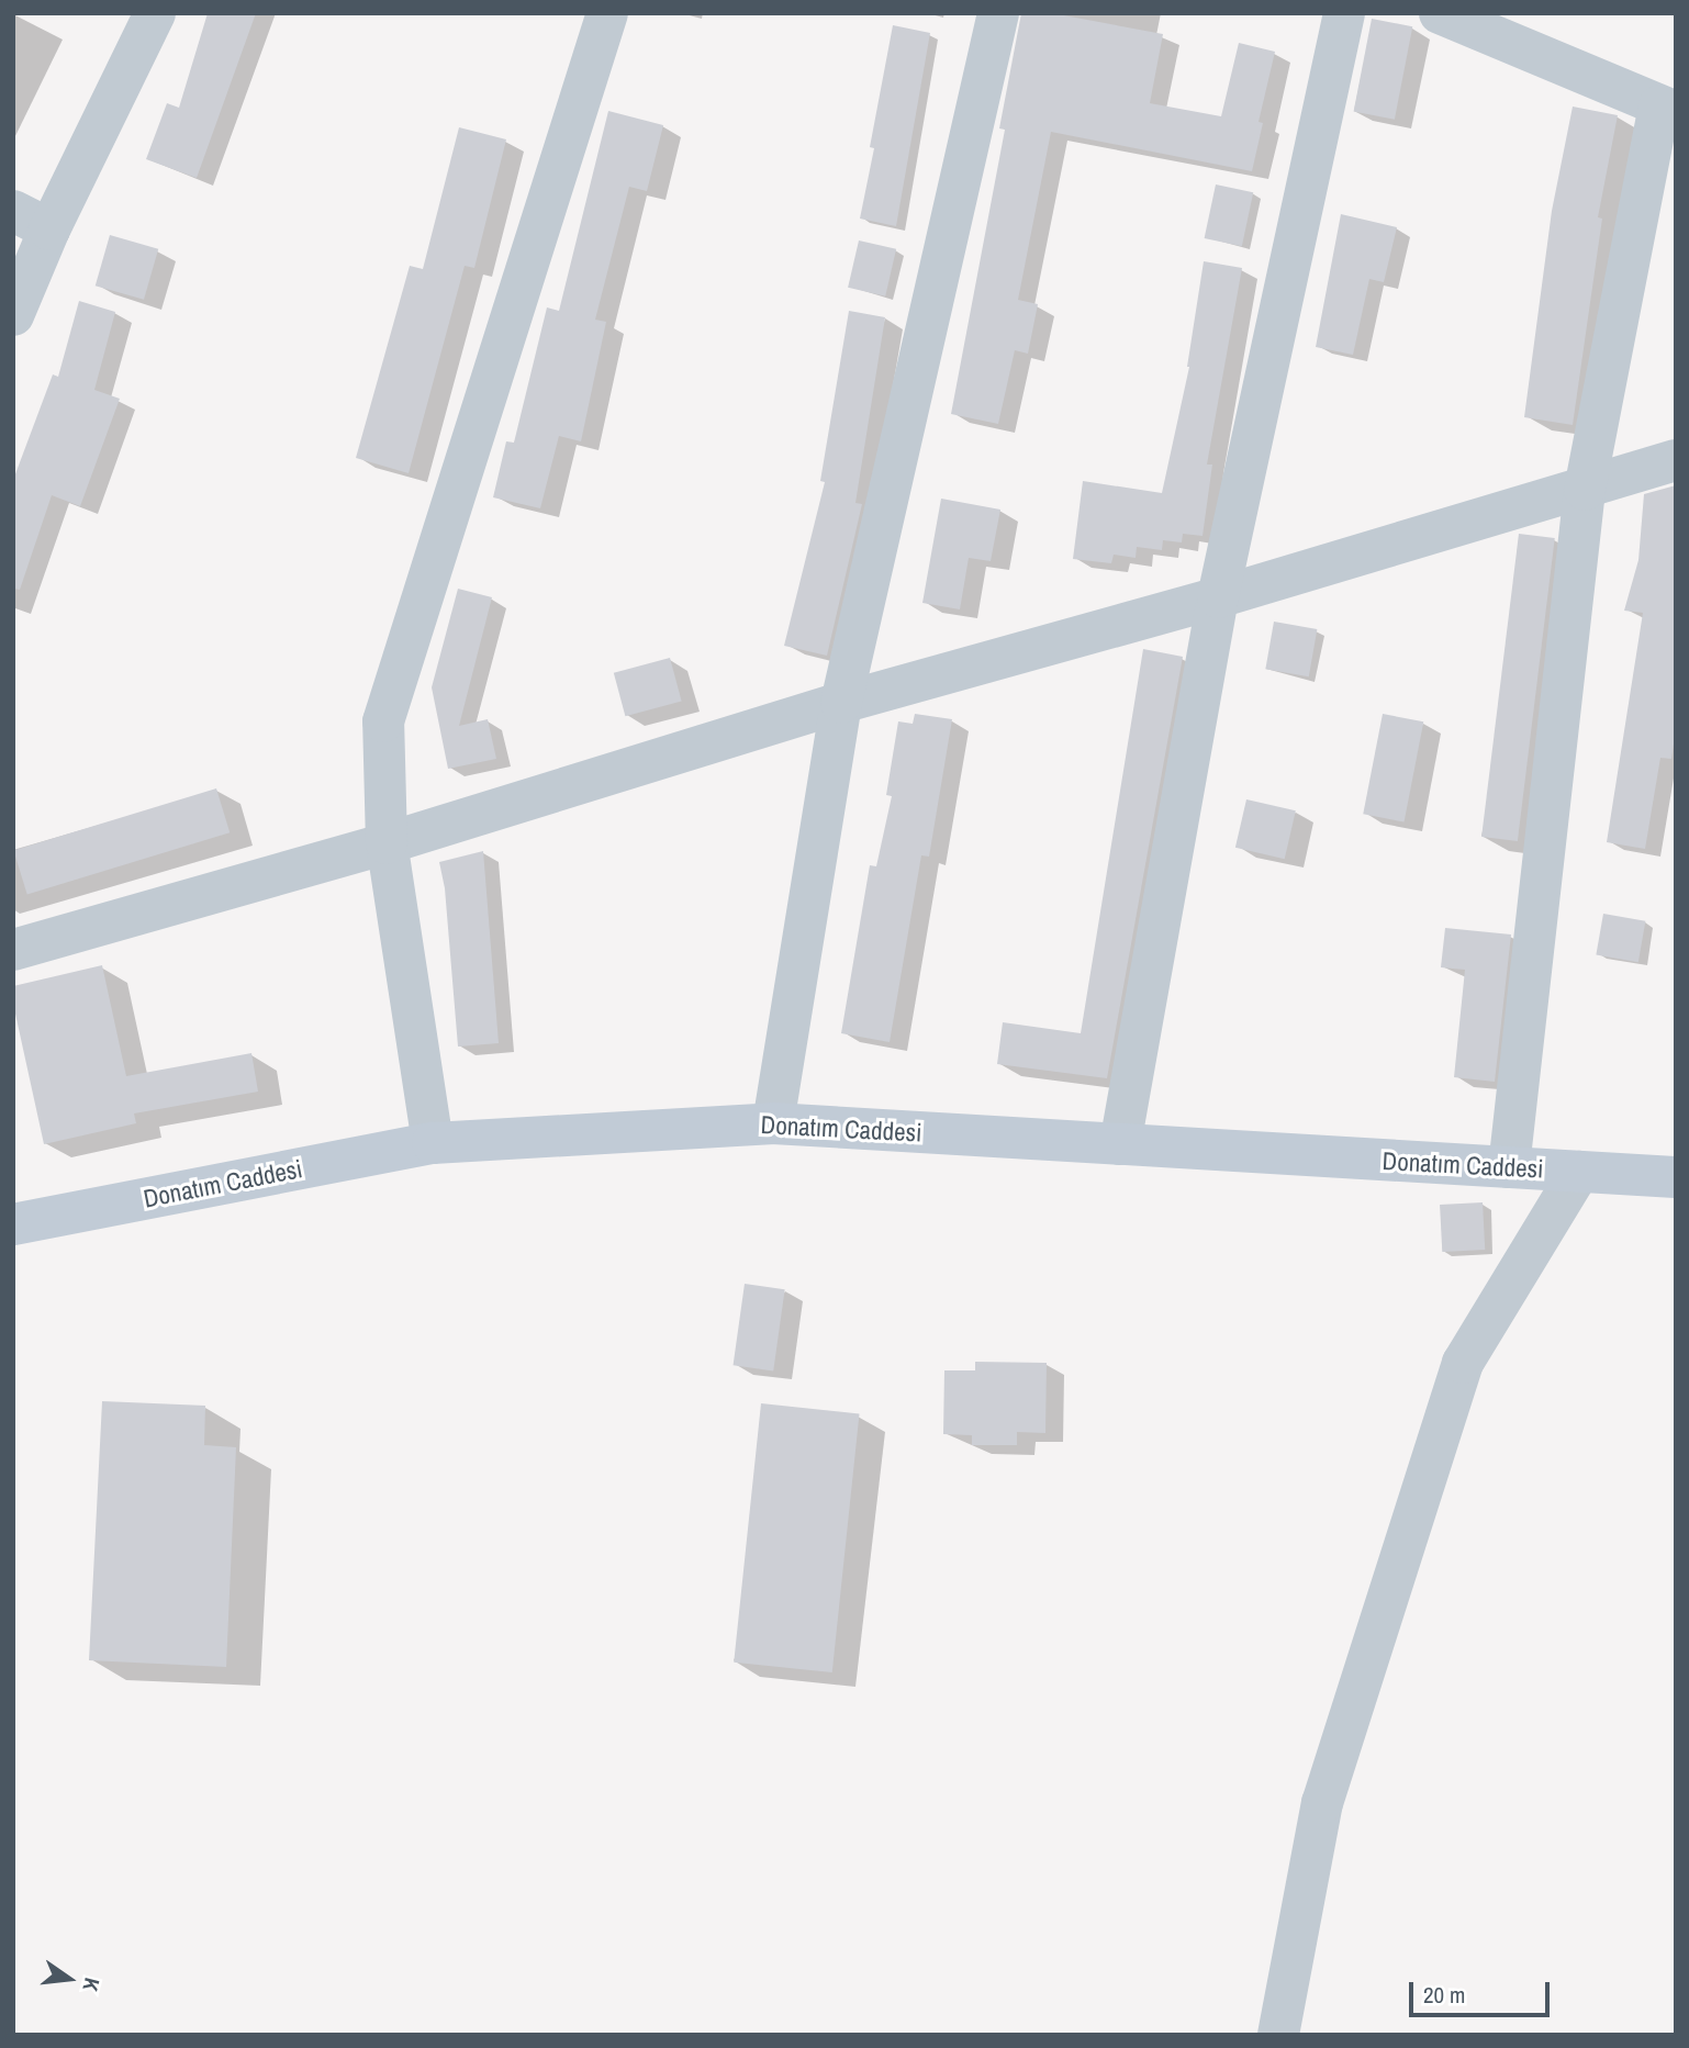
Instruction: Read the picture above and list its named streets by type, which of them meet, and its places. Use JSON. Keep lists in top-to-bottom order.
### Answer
{
  "streets": {
    "street": ["Donatım Caddesi"]
  },
  "scale_bar": "20 m",
  "north": "right"
}
